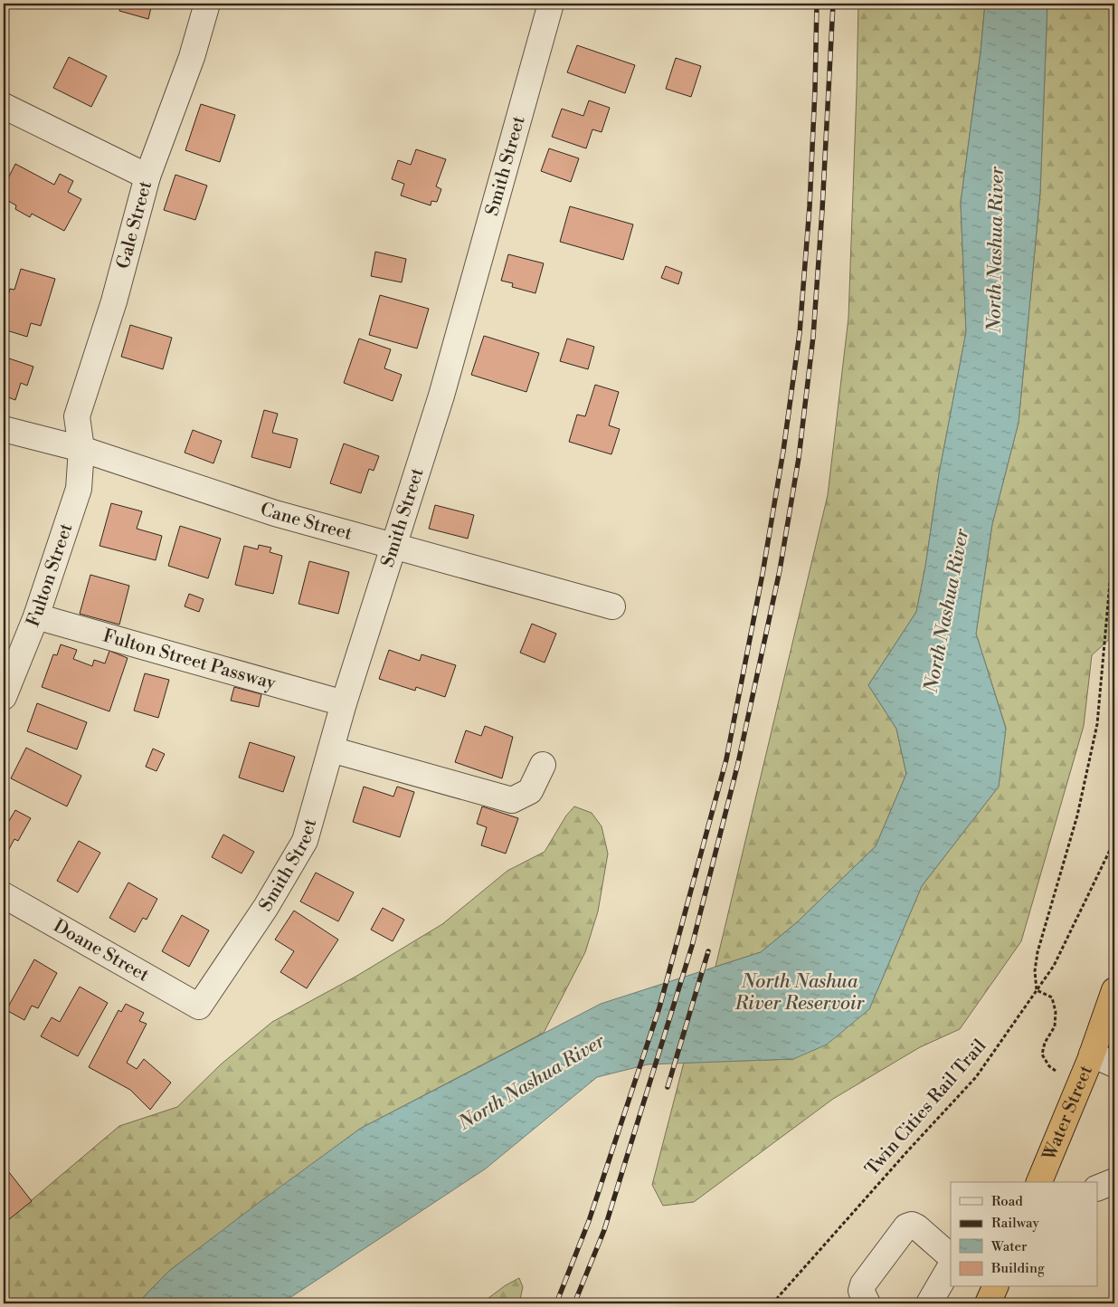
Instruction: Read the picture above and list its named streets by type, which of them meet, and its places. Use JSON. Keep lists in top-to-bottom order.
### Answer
{
  "streets": {
    "highway": ["Water Street"],
    "street": [
      "Smith Street",
      "Gale Street",
      "Cane Street",
      "Fulton Street",
      "Fulton Street Passway",
      "Doane Street"
    ],
    "path": ["Twin Cities Rail Trail"]
  },
  "crossings": [
    ["Smith Street", "Cane Street"],
    ["Smith Street", "Fulton Street Passway"],
    ["Smith Street", "Doane Street"],
    ["Gale Street", "Cane Street"],
    ["Gale Street", "Fulton Street"],
    ["Cane Street", "Fulton Street"],
    ["Fulton Street", "Fulton Street Passway"]
  ],
  "water": ["North Nashua River", "North Nashua River Reservoir"],
  "legend": [
    "Road",
    "Railway",
    "Water",
    "Building"
  ]
}
